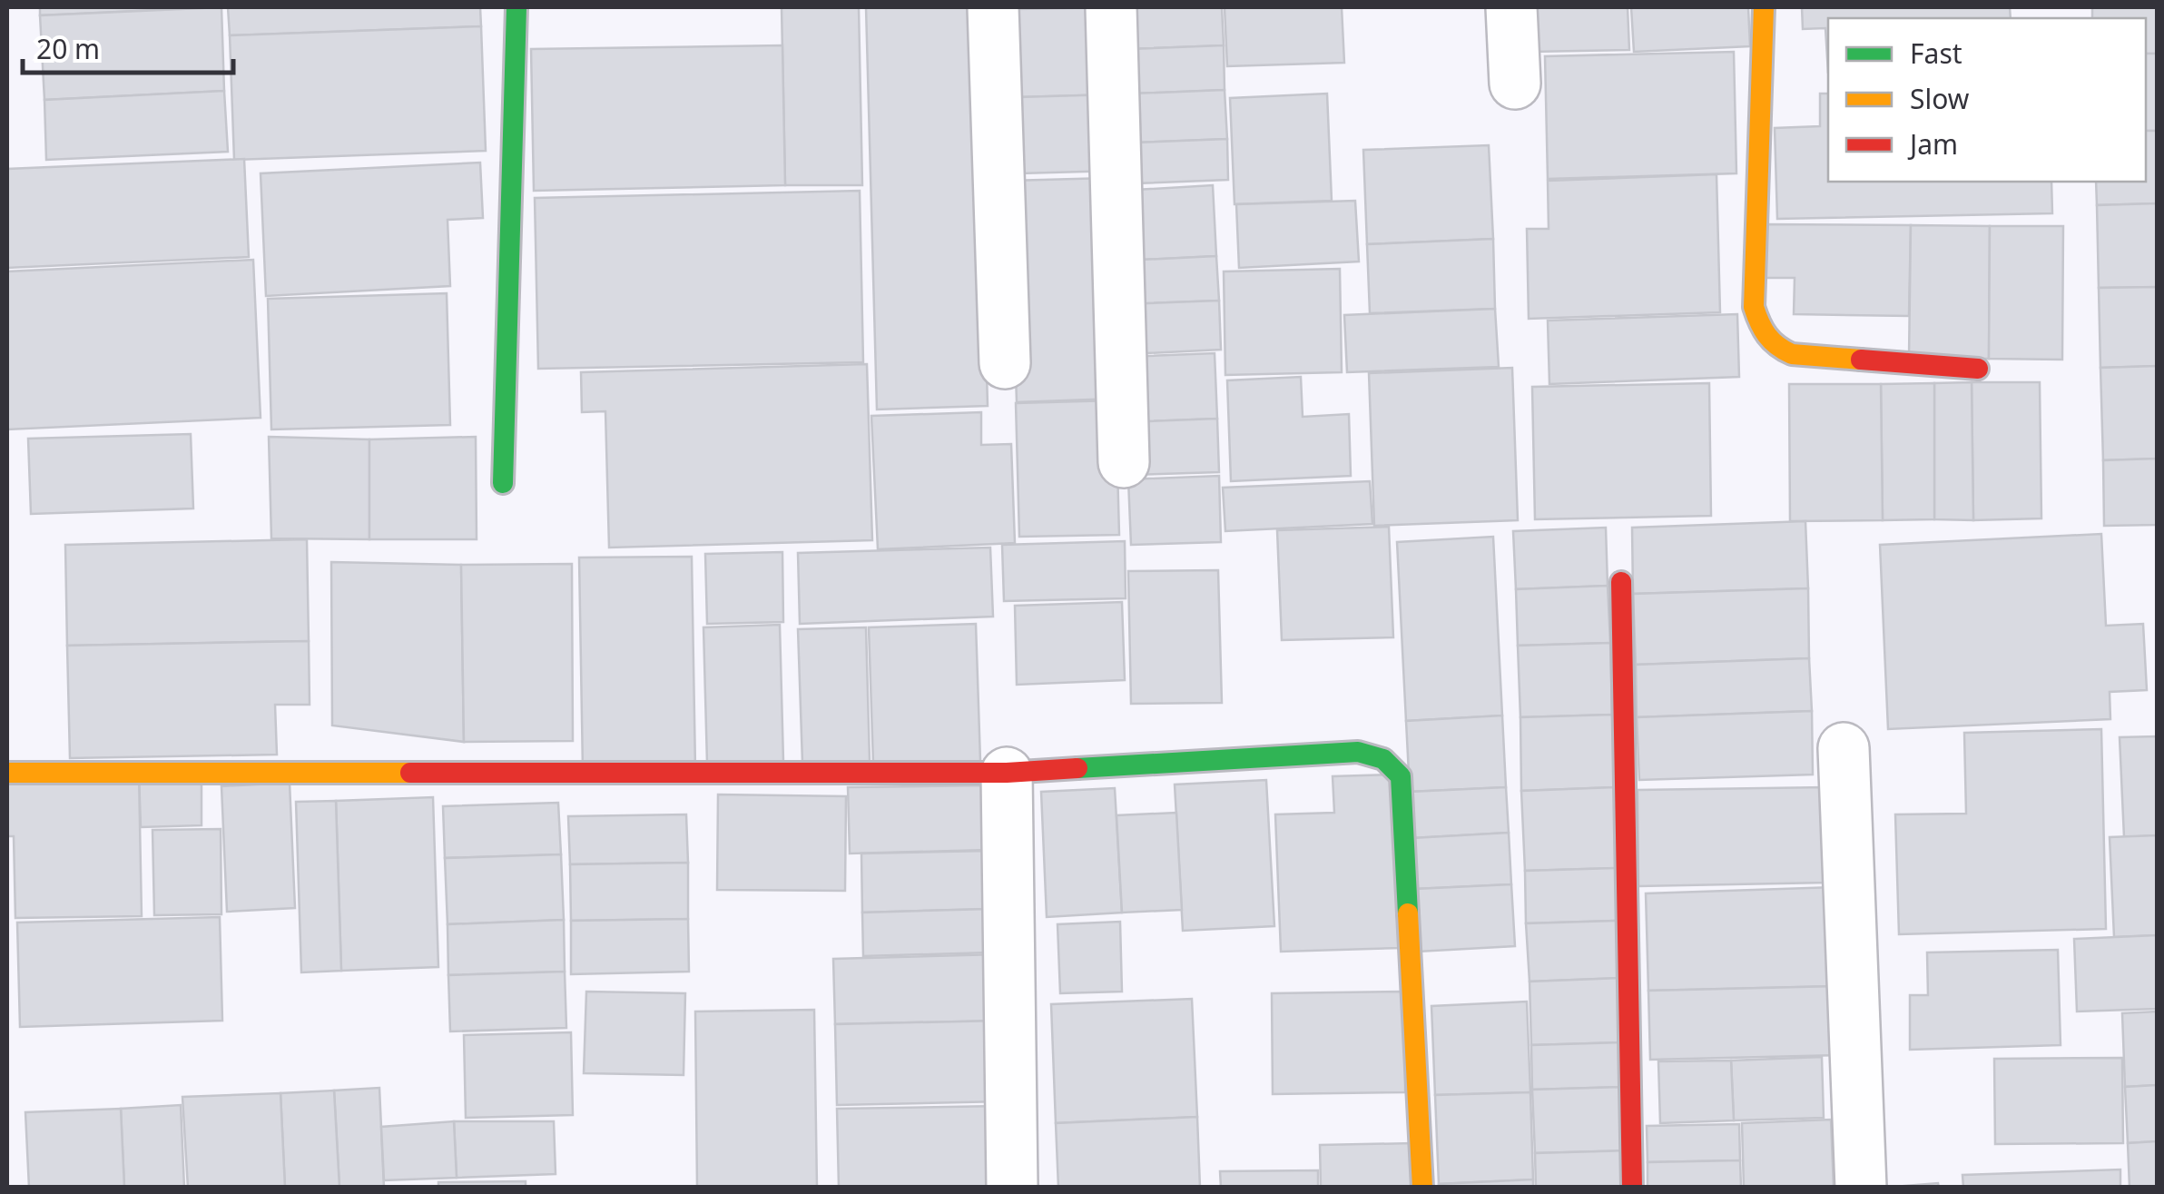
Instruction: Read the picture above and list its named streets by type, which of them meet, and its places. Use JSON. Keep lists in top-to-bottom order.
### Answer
{
  "legend": ["Fast", "Slow", "Jam"],
  "scale_bar": "20 m"
}
